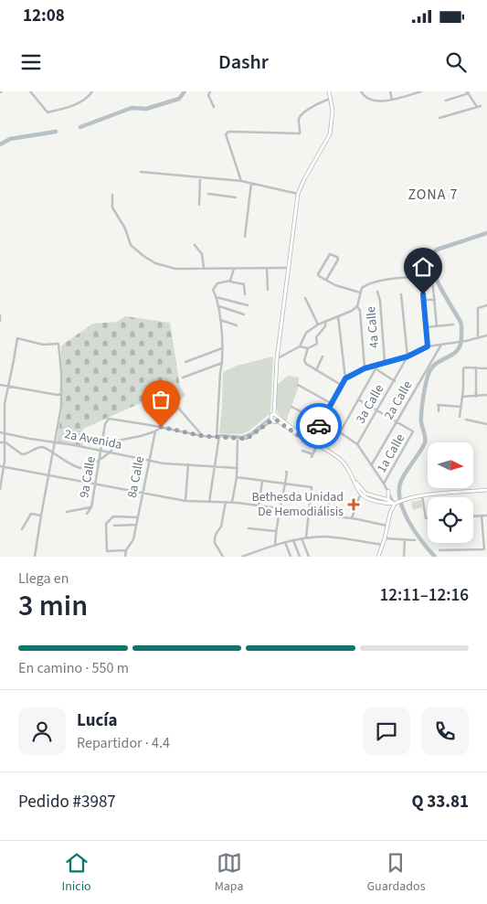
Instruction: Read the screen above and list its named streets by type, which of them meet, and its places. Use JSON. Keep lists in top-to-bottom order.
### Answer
{
  "streets": {
    "street": [
      "4a Calle",
      "2a Calle",
      "3a Calle",
      "2a Avenida",
      "1a Calle",
      "9a Calle",
      "8a Calle"
    ]
  },
  "crossings": [
    ["2a Calle", "1a Calle"],
    ["2a Avenida", "9a Calle"],
    ["2a Avenida", "8a Calle"]
  ],
  "districts": ["ZONA 7"],
  "places": {
    "health": ["Bethesda Unidad De Hemodiálisis"]
  },
  "north": "right",
  "page": {
    "status": "12:08",
    "header": "Dashr",
    "heading": ["3 min", "Llega en", "12:11–12:16"],
    "panel": [
      "Lucía",
      "Repartidor · 4.4",
      "Pedido #3987",
      "Q 33.81"
    ],
    "bar": "En camino · 550 m",
    "tabs": ["Inicio", "Mapa", "Guardados"]
  }
}
